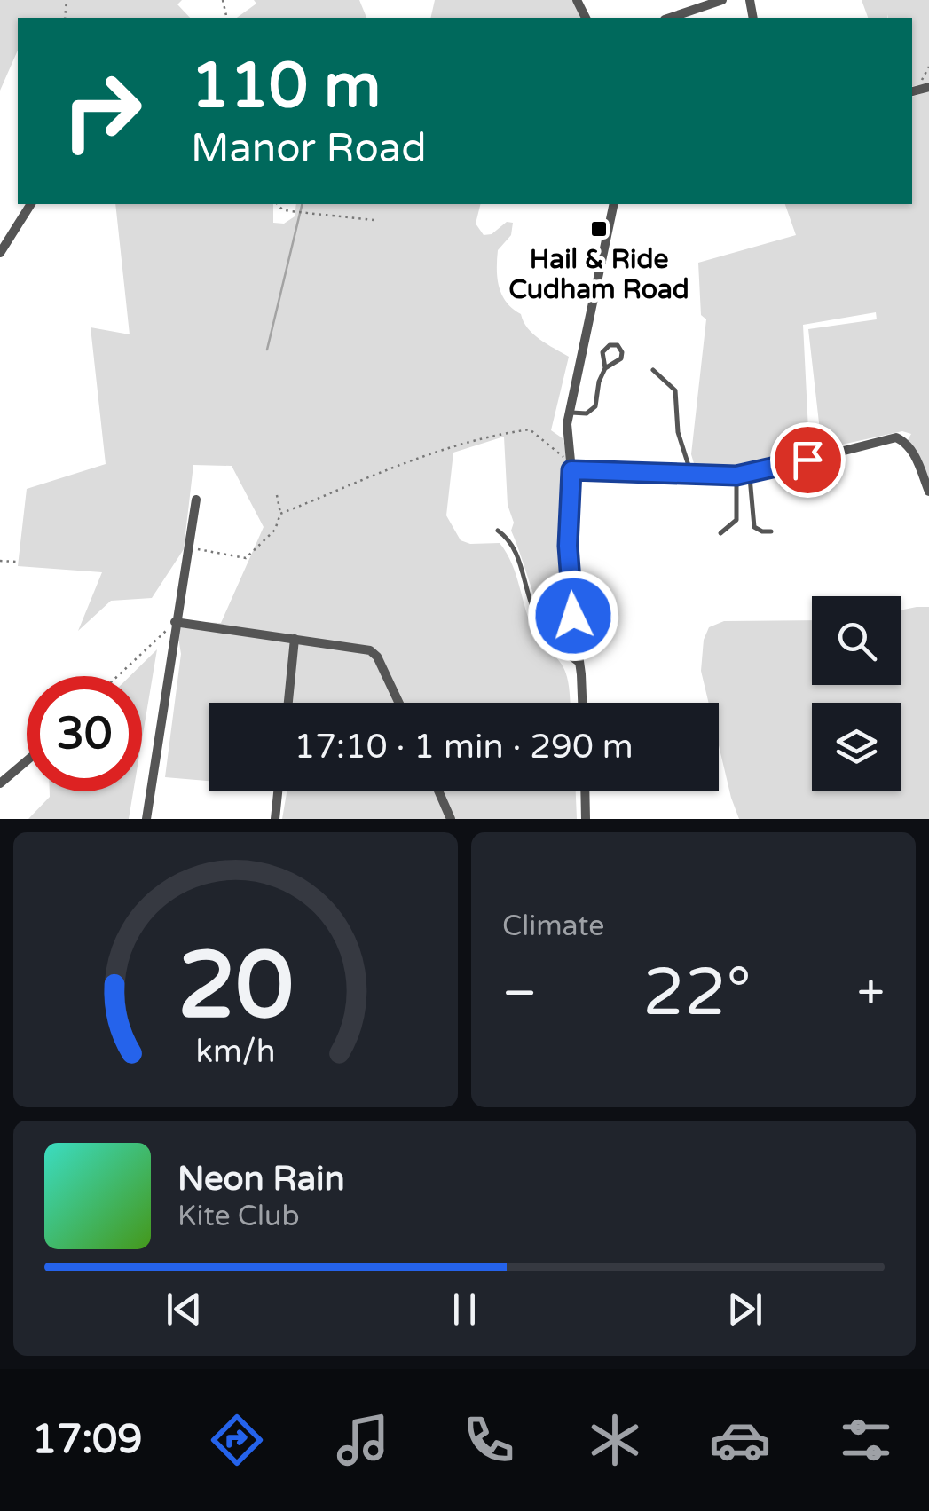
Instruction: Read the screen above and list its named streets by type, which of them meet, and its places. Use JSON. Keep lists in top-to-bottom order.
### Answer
{
  "places": {
    "transit": ["Hail & Ride Cudham Road"]
  },
  "page": {
    "turn": ["110 m", "Manor Road"],
    "limit": "30",
    "trip": "17:10 · 1 min · 290 m",
    "tile": "Climate",
    "heat": ["−", "22°", "+"],
    "song": ["Neon Rain", "Kite Club"],
    "tabs": "17:09",
    "gauge": ["20", "km/h"]
  }
}
